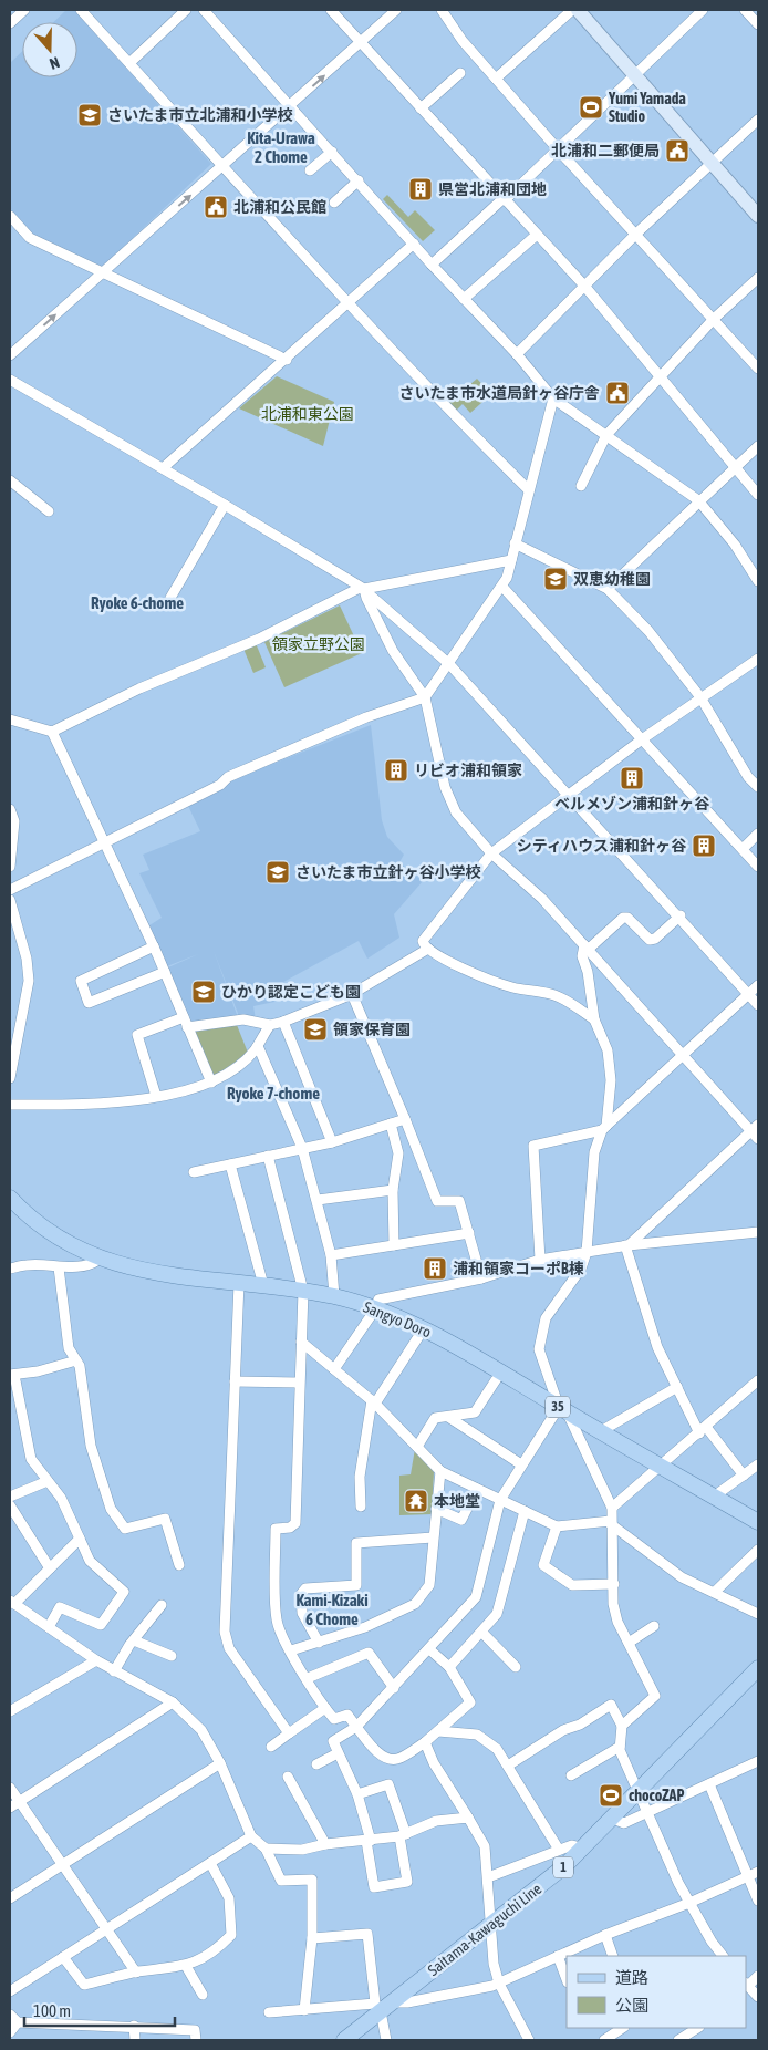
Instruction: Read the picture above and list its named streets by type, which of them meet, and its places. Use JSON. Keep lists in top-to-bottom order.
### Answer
{
  "streets": {
    "main road": [
      "Sangyo Doro",
      "35",
      "1",
      "Saitama-Kawaguchi Line"
    ]
  },
  "districts": [
    "Kita-Urawa 2 Chome",
    "Ryoke 6-chome",
    "Ryoke 7-chome",
    "Kami-Kizaki 6 Chome"
  ],
  "parks": ["北浦和東公園", "領家立野公園"],
  "places": {
    "sports": ["Yumi Yamada Studio", "chocoZAP"],
    "school or university": [
      "さいたま市立北浦和小学校",
      "双恵幼稚園",
      "さいたま市立針ヶ谷小学校",
      "ひかり認定こども園",
      "領家保育園"
    ],
    "public building": ["北浦和二郵便局", "北浦和公民館", "さいたま市水道局針ヶ谷庁舎"],
    "building": [
      "県営北浦和団地",
      "リビオ浦和領家",
      "ベルメゾン浦和針ヶ谷",
      "シティハウス浦和針ヶ谷",
      "浦和領家コーポB棟"
    ],
    "temple": ["本地堂"]
  },
  "legend": ["道路", "公園"],
  "scale_bar": "100 m",
  "north": "bottom"
}
